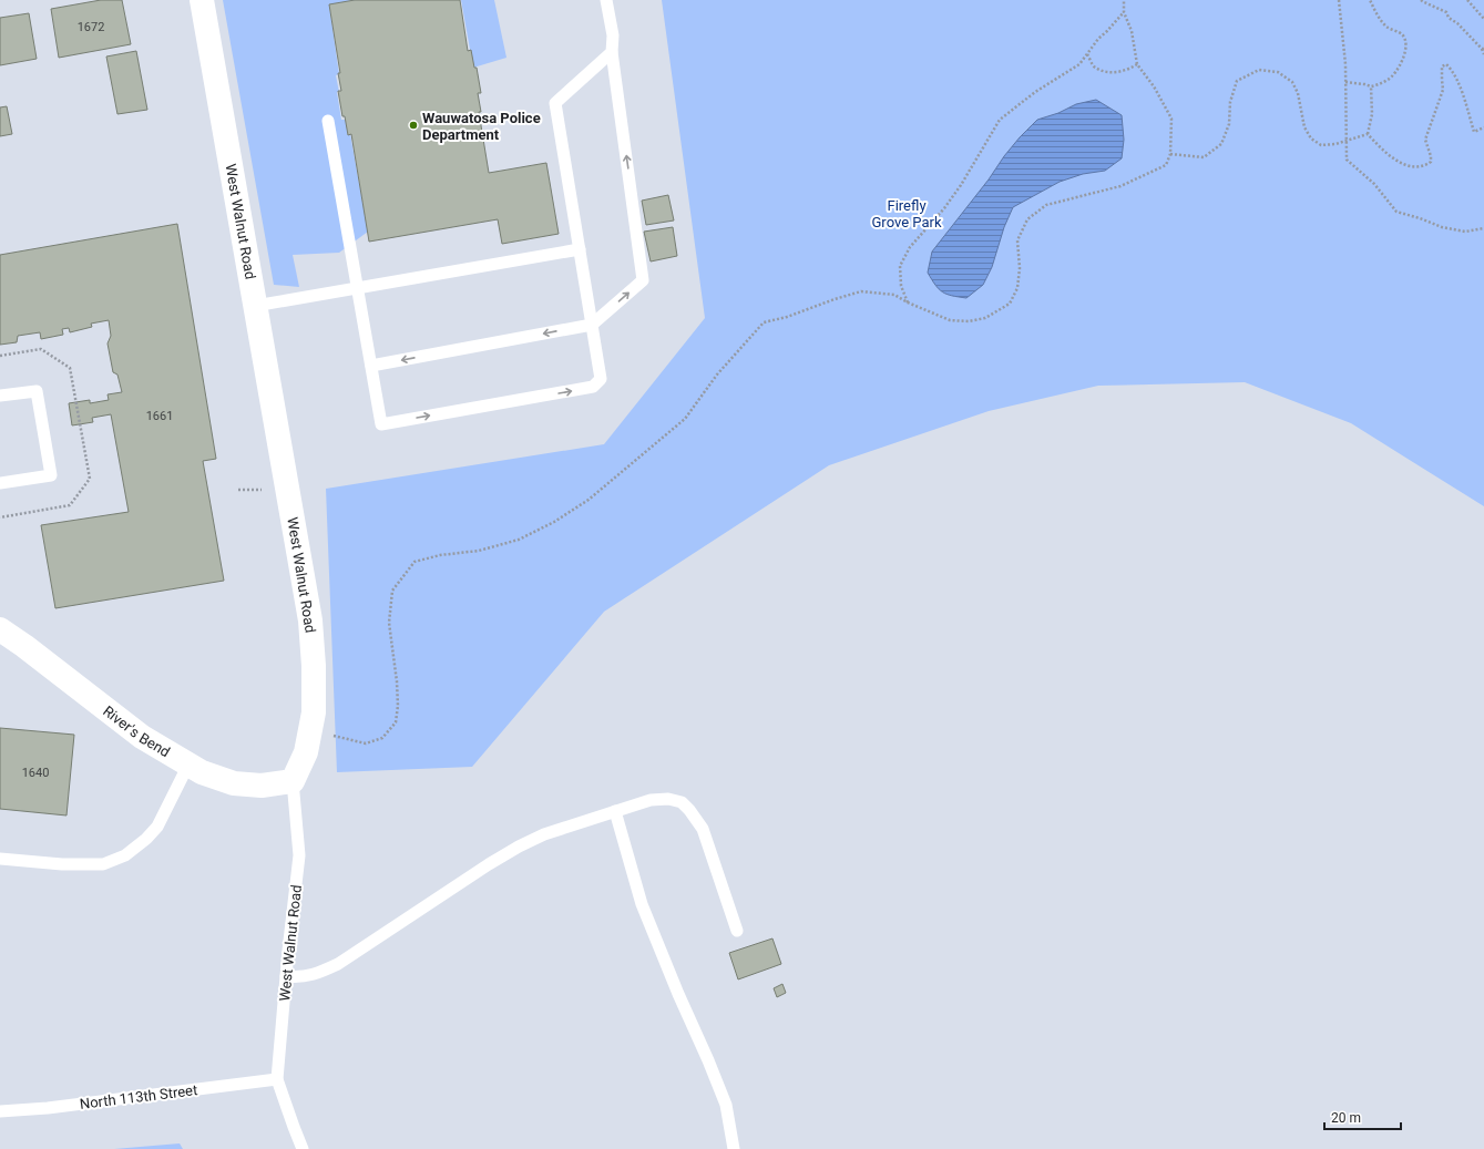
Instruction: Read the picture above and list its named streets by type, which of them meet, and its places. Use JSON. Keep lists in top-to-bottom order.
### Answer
{
  "streets": {
    "street": ["West Walnut Road", "River's Bend"],
    "lane": ["North 113th Street"]
  },
  "crossings": [
    ["West Walnut Road", "River's Bend"],
    ["West Walnut Road", "North 113th Street"]
  ],
  "parks": ["Firefly Grove Park"],
  "places": ["Wauwatosa Police Department"],
  "house_numbers": ["1672", "1661", "1640"],
  "scale_bar": "20 m"
}
